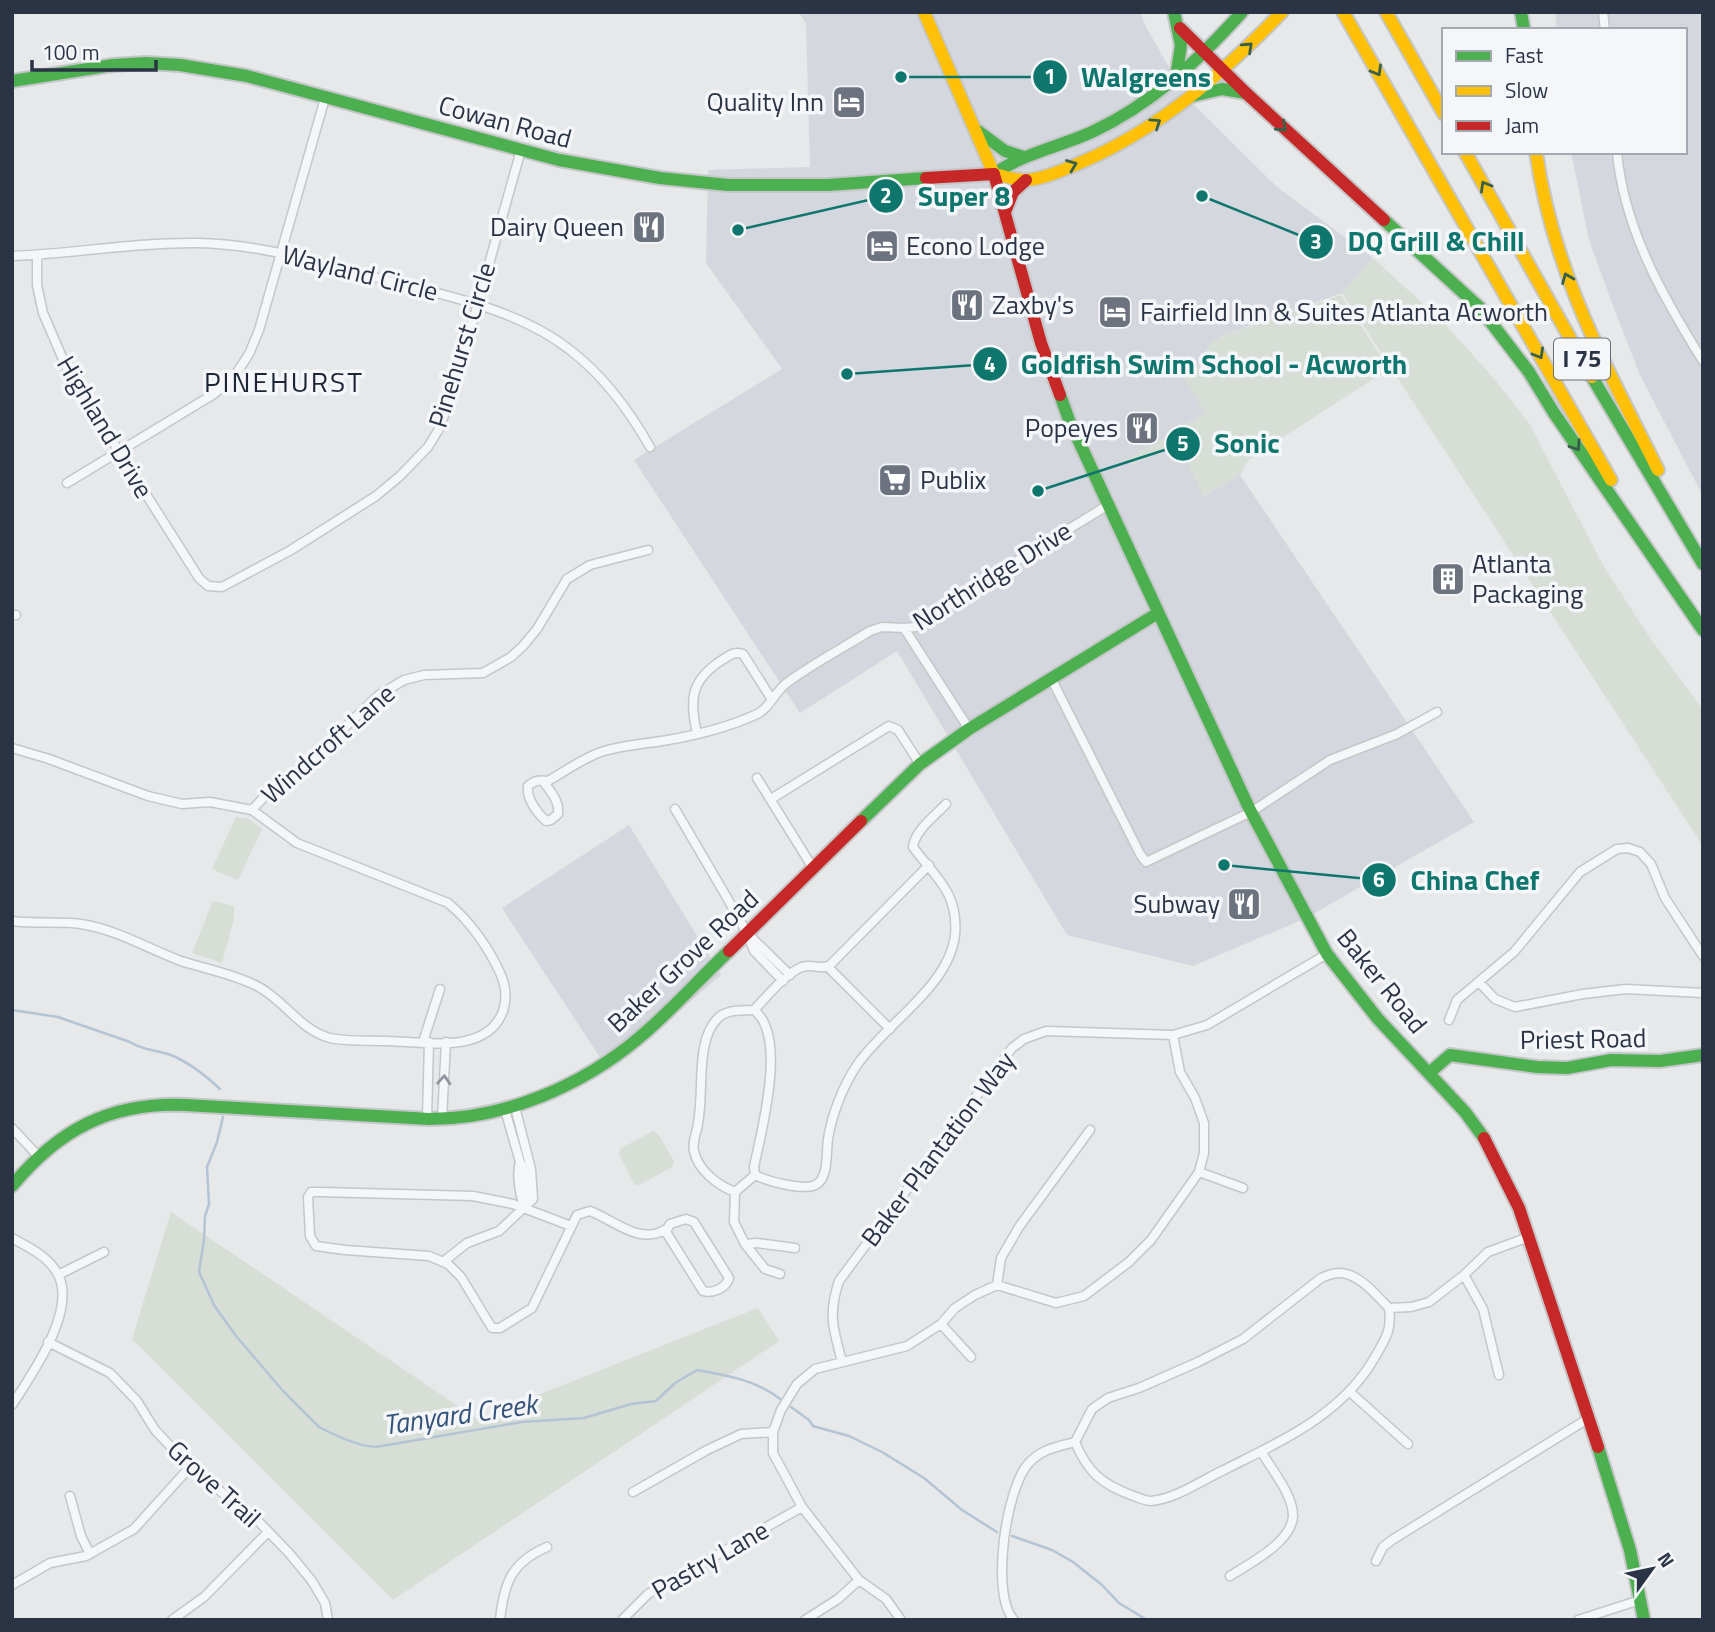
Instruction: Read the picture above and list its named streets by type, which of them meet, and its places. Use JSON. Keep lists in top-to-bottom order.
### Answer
{
  "streets": {
    "main road": [
      "Cowan Road",
      "I 75",
      "Baker Grove Road",
      "Baker Road",
      "Priest Road"
    ],
    "street": [
      "Wayland Circle",
      "Pinehurst Circle",
      "Highland Drive",
      "Northridge Drive",
      "Windcroft Lane",
      "Baker Plantation Way",
      "Grove Trail",
      "Pastry Lane"
    ]
  },
  "crossings": [
    ["Cowan Road", "Pinehurst Circle"],
    ["Cowan Road", "Baker Road"],
    ["Wayland Circle", "Pinehurst Circle"],
    ["Wayland Circle", "Highland Drive"],
    ["Pinehurst Circle", "Highland Drive"],
    ["Northridge Drive", "Baker Grove Road"],
    ["Northridge Drive", "Baker Road"],
    ["Baker Grove Road", "Baker Road"],
    ["Baker Road", "Priest Road"],
    ["Baker Road", "Baker Plantation Way"]
  ],
  "districts": ["PINEHURST"],
  "water": ["Tanyard Creek"],
  "places": {
    "other": [
      "Walgreens",
      "DQ Grill & Chill",
      "Super 8",
      "Goldfish Swim School - Acworth",
      "Sonic",
      "China Chef"
    ],
    "hotel": ["Quality Inn", "Econo Lodge", "Fairfield Inn & Suites Atlanta Acworth"],
    "restaurant": [
      "Dairy Queen",
      "Zaxby's",
      "Popeyes",
      "Subway"
    ],
    "supermarket": ["Publix"],
    "building": ["Atlanta Packaging"]
  },
  "legend": ["Fast", "Slow", "Jam"],
  "scale_bar": "100 m",
  "north": "top right"
}
